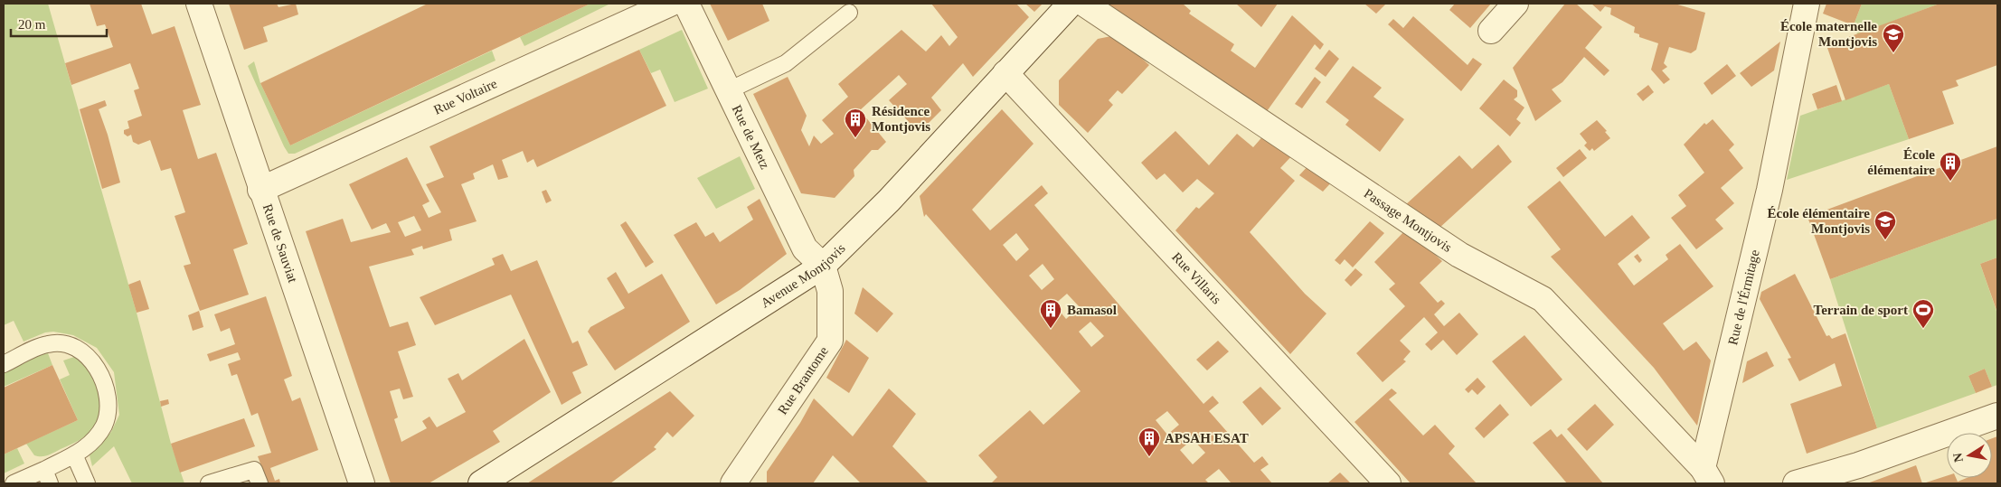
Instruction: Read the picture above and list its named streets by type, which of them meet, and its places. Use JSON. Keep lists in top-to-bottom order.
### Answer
{
  "streets": {
    "street": [
      "Rue Voltaire",
      "Rue de Metz",
      "Passage Montjovis",
      "Rue de Sauviat",
      "Avenue Montjovis",
      "Rue Villaris",
      "Rue de l'Érmitage",
      "Rue Brantome"
    ]
  },
  "crossings": [
    ["Rue Voltaire", "Rue de Sauviat"],
    ["Rue de Metz", "Avenue Montjovis"],
    ["Rue de Metz", "Rue Brantome"],
    ["Passage Montjovis", "Rue de l'Érmitage"],
    ["Avenue Montjovis", "Rue Villaris"],
    ["Avenue Montjovis", "Rue Brantome"]
  ],
  "places": {
    "school or university": ["École maternelle Montjovis", "École élémentaire Montjovis"],
    "building": [
      "Résidence Montjovis",
      "École élémentaire",
      "Bamasol",
      "APSAH ESAT"
    ],
    "sports": ["Terrain de sport"]
  },
  "scale_bar": "20 m",
  "north": "left"
}
